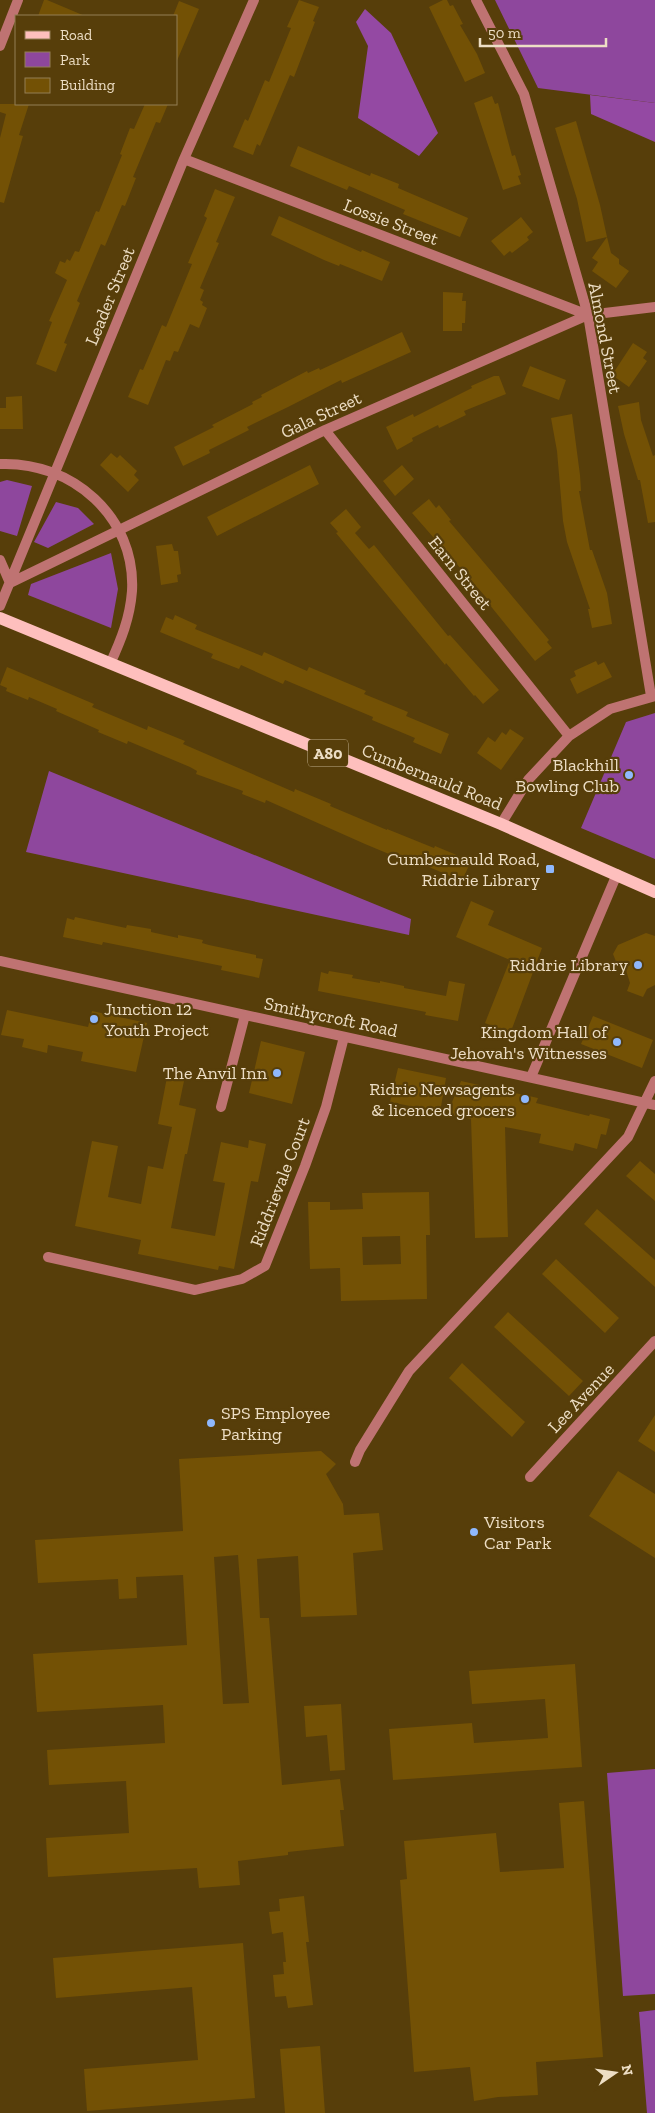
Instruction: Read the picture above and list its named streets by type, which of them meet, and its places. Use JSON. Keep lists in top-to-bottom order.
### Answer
{
  "streets": {
    "main road": ["A80", "Cumbernauld Road"],
    "street": [
      "Lossie Street",
      "Leader Street",
      "Almond Street",
      "Gala Street",
      "Earn Street",
      "Smithycroft Road",
      "Riddrievale Court",
      "Lee Avenue"
    ]
  },
  "crossings": [
    ["Lossie Street", "Leader Street"],
    ["Lossie Street", "Almond Street"],
    ["Lossie Street", "Gala Street"],
    ["Leader Street", "Gala Street"],
    ["Almond Street", "Gala Street"],
    ["Gala Street", "Earn Street"],
    ["Smithycroft Road", "Riddrievale Court"]
  ],
  "places": {
    "other": [
      "Blackhill Bowling Club",
      "Riddrie Library",
      "Junction 12 Youth Project",
      "Kingdom Hall of Jehovah's Witnesses",
      "The Anvil Inn",
      "Ridrie Newsagents & licenced grocers",
      "SPS Employee Parking",
      "Visitors Car Park"
    ],
    "transit": ["Cumbernauld Road, Riddrie Library"]
  },
  "legend": ["Road", "Park", "Building"],
  "scale_bar": "50 m",
  "north": "right"
}
